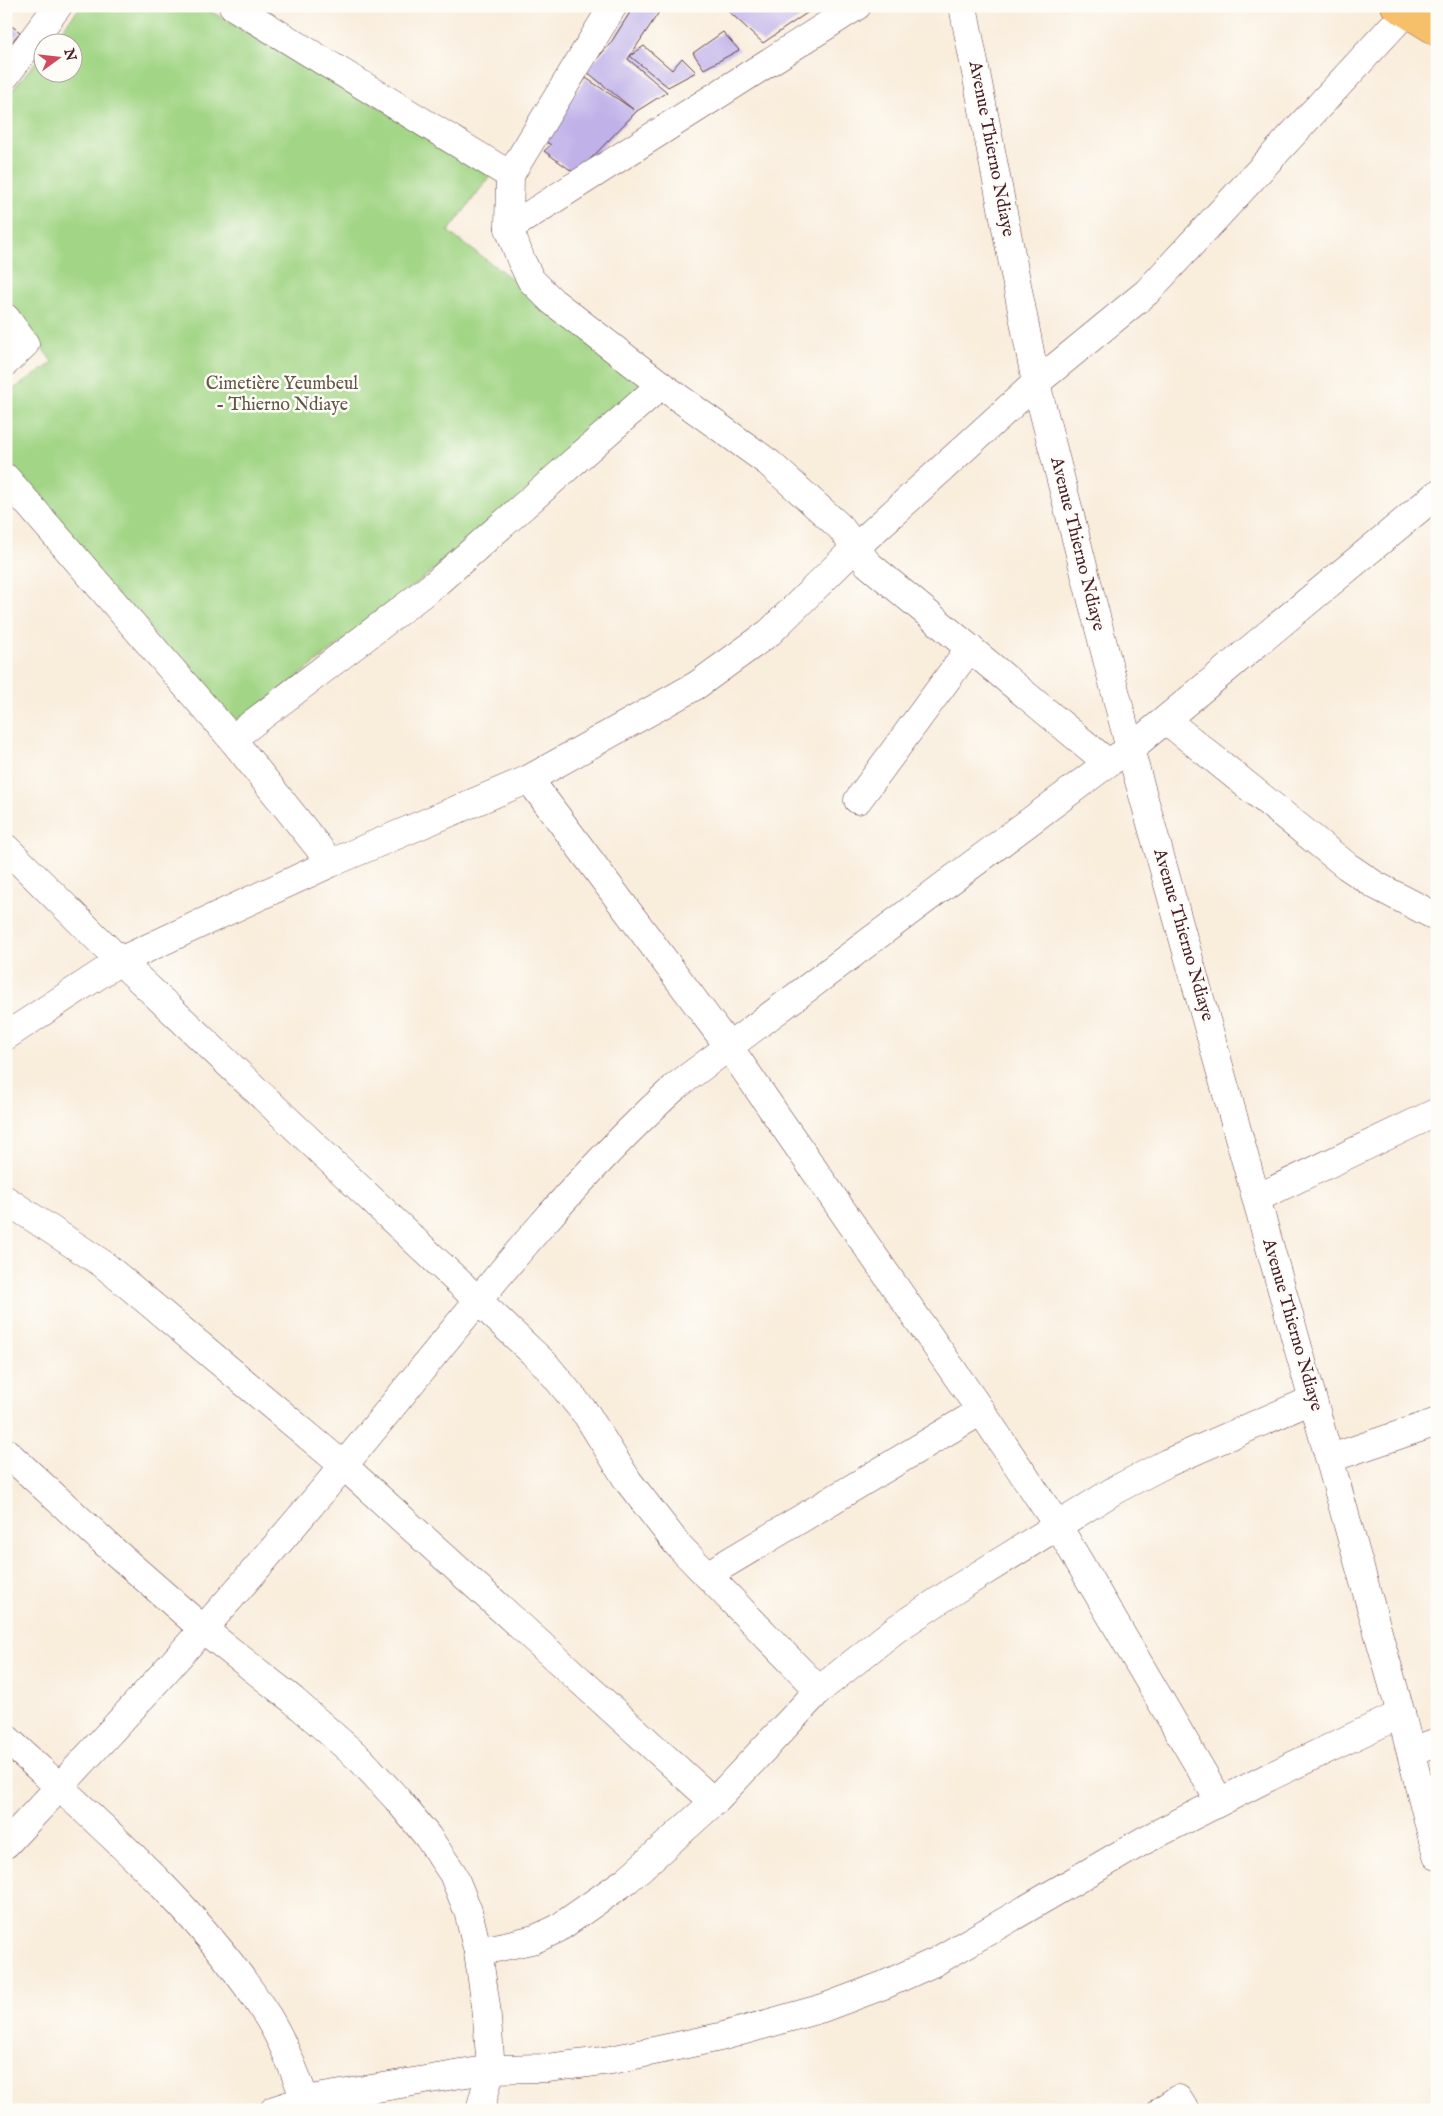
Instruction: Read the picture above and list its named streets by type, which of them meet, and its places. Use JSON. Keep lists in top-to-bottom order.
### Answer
{
  "streets": {
    "street": ["Avenue Thierno Ndiaye"]
  },
  "parks": ["Cimetière Yeumbeul - Thierno Ndiaye"],
  "north": "right"
}
